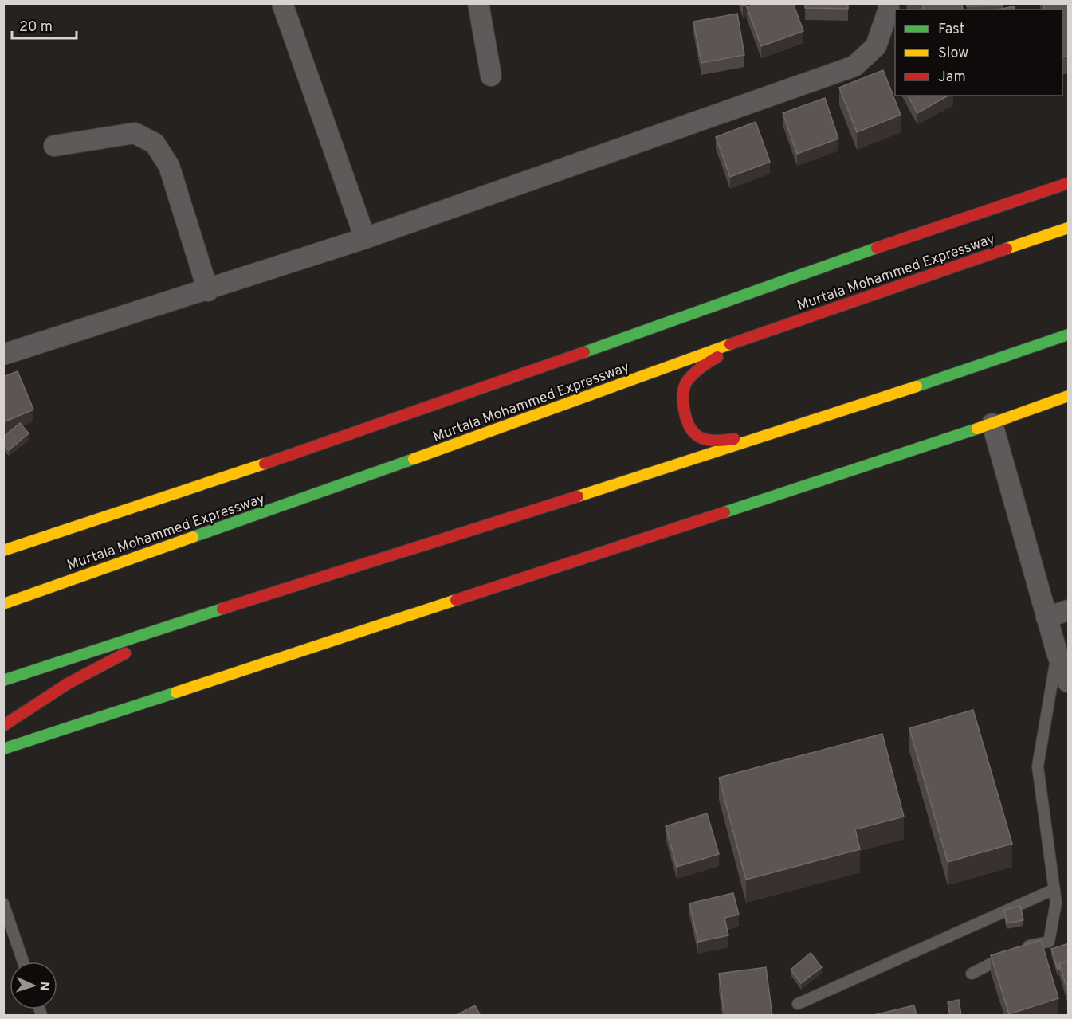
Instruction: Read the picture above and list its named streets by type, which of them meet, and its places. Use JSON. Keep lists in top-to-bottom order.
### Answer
{
  "streets": {
    "main road": ["Murtala Mohammed Expressway"]
  },
  "legend": ["Fast", "Slow", "Jam"],
  "scale_bar": "20 m",
  "north": "right"
}
